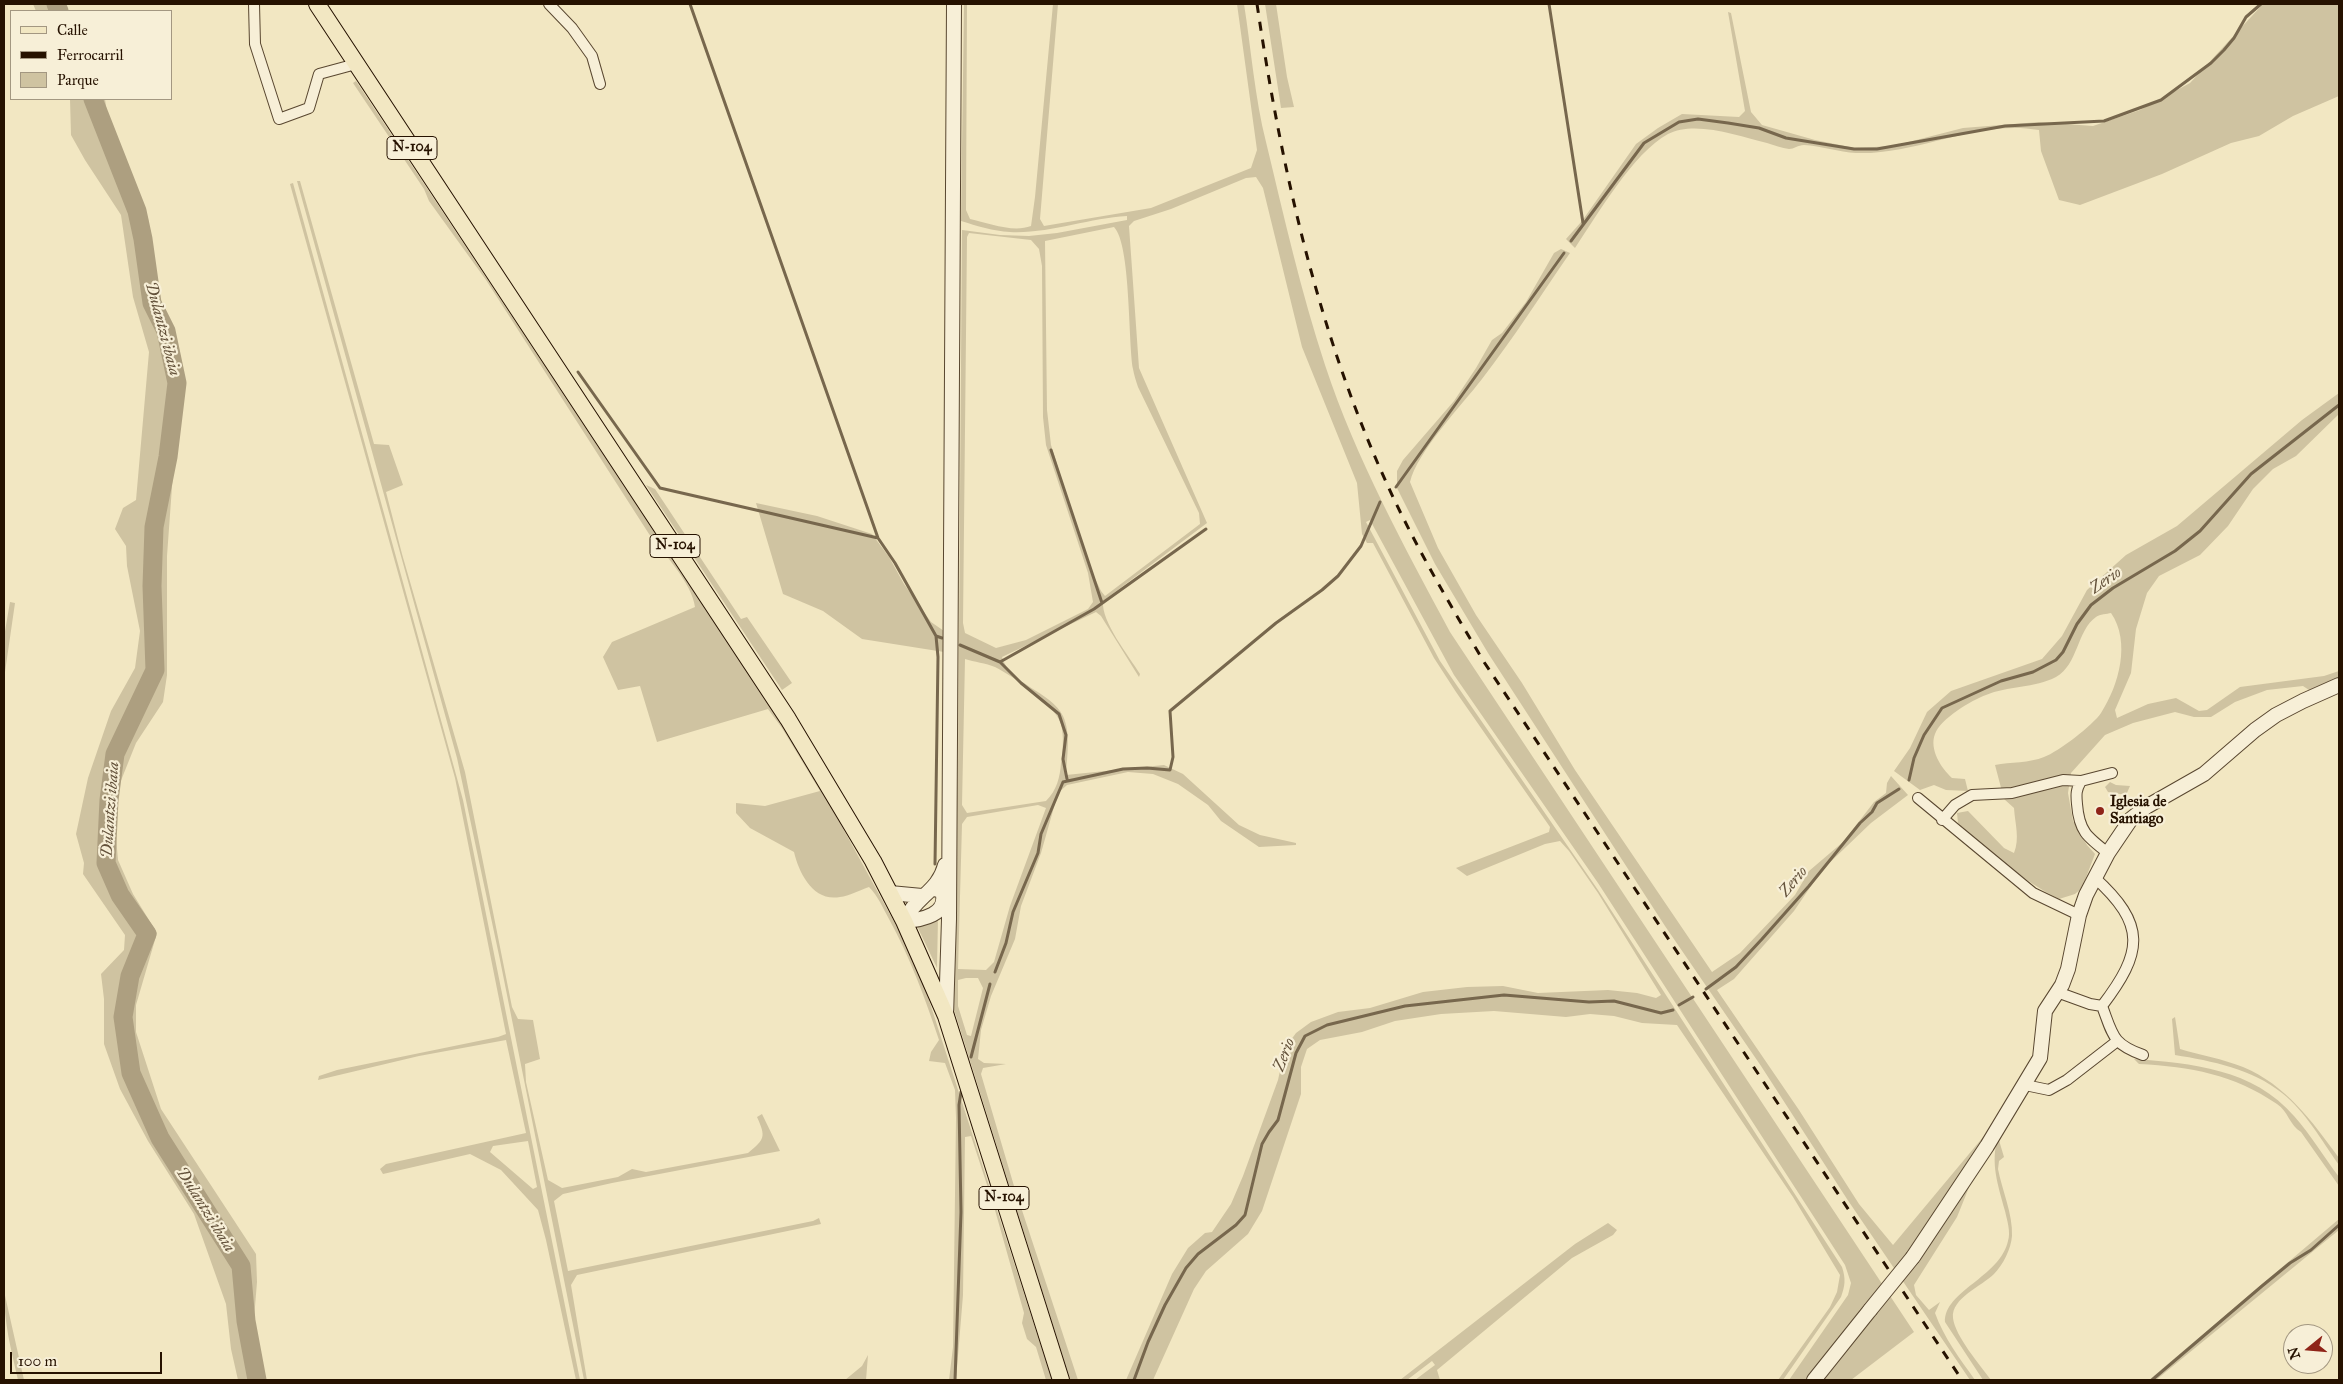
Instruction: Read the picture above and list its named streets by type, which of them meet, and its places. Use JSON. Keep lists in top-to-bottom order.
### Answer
{
  "streets": {
    "main road": ["N-104"]
  },
  "water": ["Dulantzi ibaia", "Zerio"],
  "places": ["Iglesia de Santiago"],
  "legend": ["Calle", "Ferrocarril", "Parque"],
  "scale_bar": "100 m",
  "north": "left"
}
